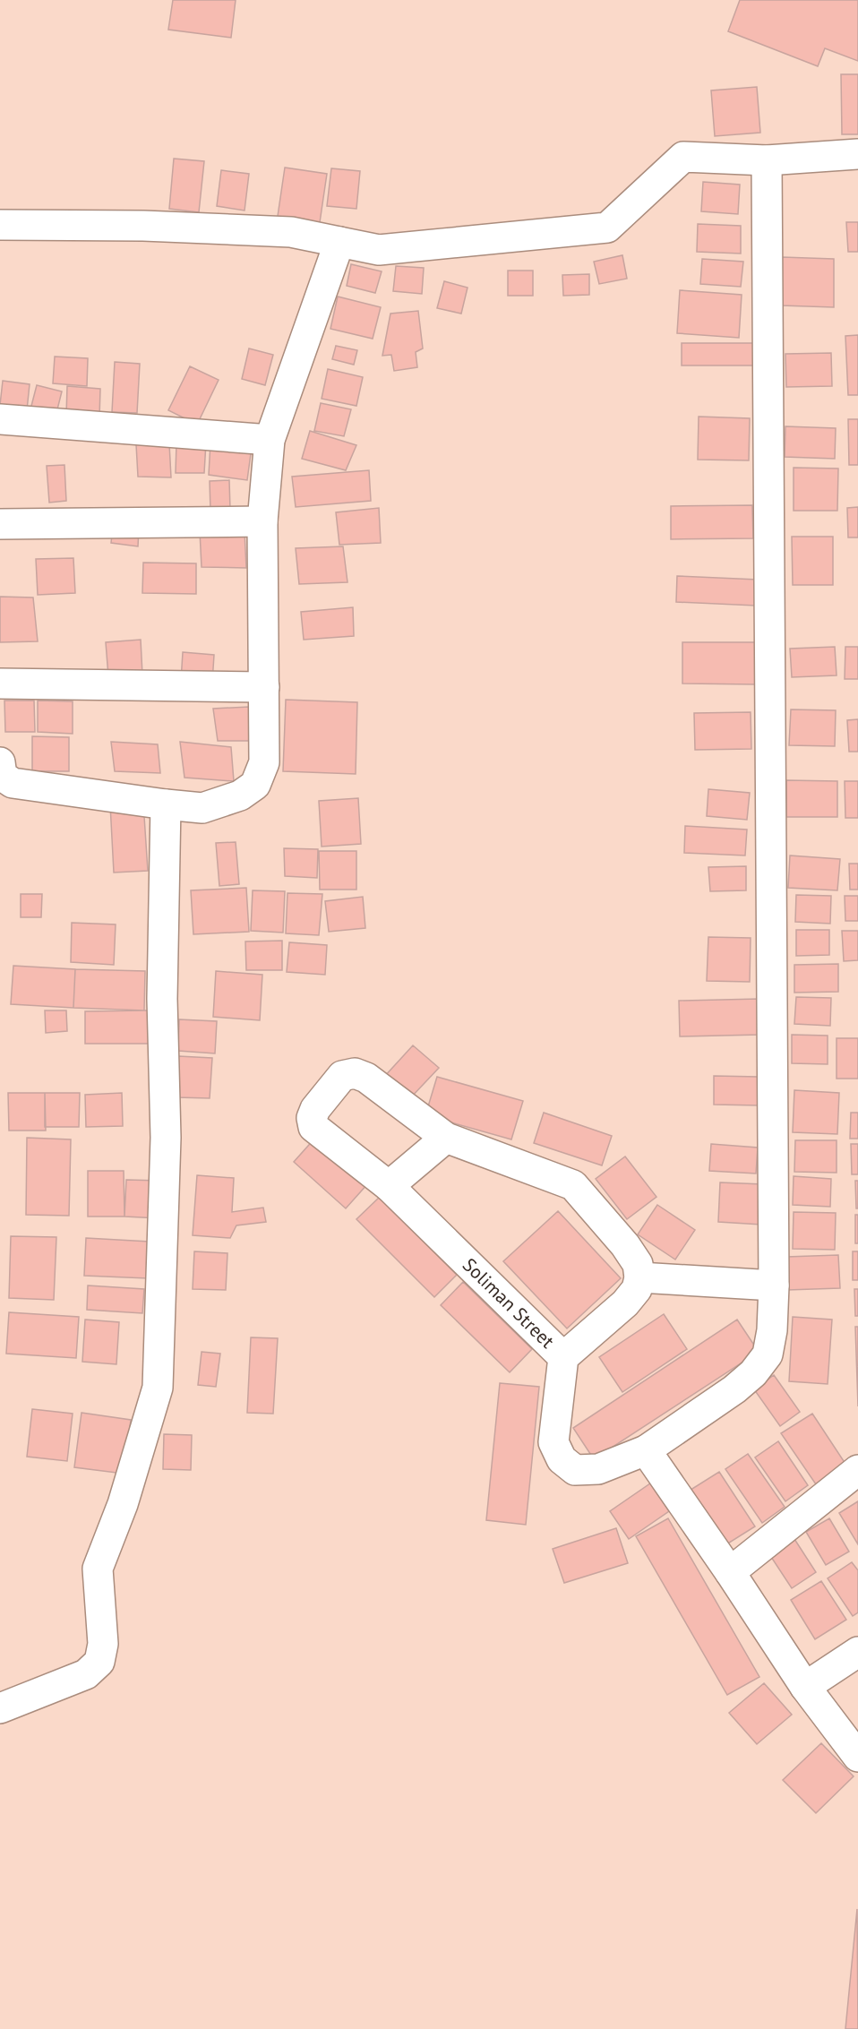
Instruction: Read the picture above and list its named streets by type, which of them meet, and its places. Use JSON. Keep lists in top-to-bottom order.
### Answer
{
  "streets": {
    "street": ["Soliman Street"]
  }
}
